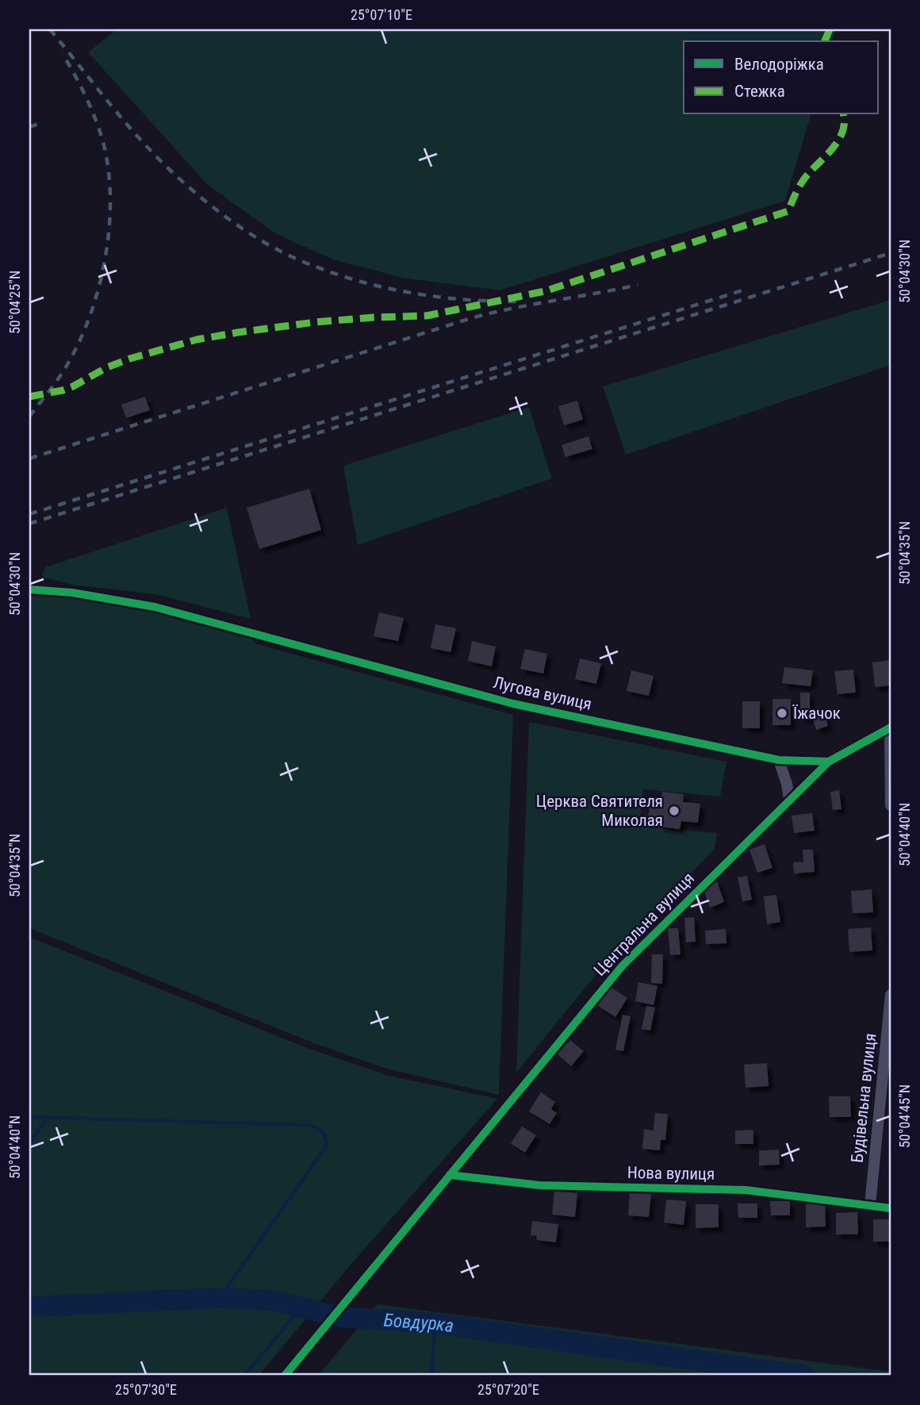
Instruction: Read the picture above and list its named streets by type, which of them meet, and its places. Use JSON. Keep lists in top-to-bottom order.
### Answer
{
  "streets": {
    "street": [
      "Лугова вулиця",
      "Центральна вулиця",
      "Будівельна вулиця",
      "Нова вулиця"
    ]
  },
  "crossings": [
    ["Лугова вулиця", "Центральна вулиця"],
    ["Центральна вулиця", "Нова вулиця"],
    ["Будівельна вулиця", "Нова вулиця"]
  ],
  "water": ["Бовдурка"],
  "places": ["Їжачок", "Церква Святителя Миколая"],
  "legend": ["Велодоріжка", "Стежка"],
  "coordinates": [
    "25°07'10\"E",
    "50°04'30\"N",
    "50°04'25\"N",
    "50°04'35\"N",
    "50°04'40\"N",
    "50°04'45\"N",
    "25°07'30\"E",
    "25°07'20\"E"
  ]
}
